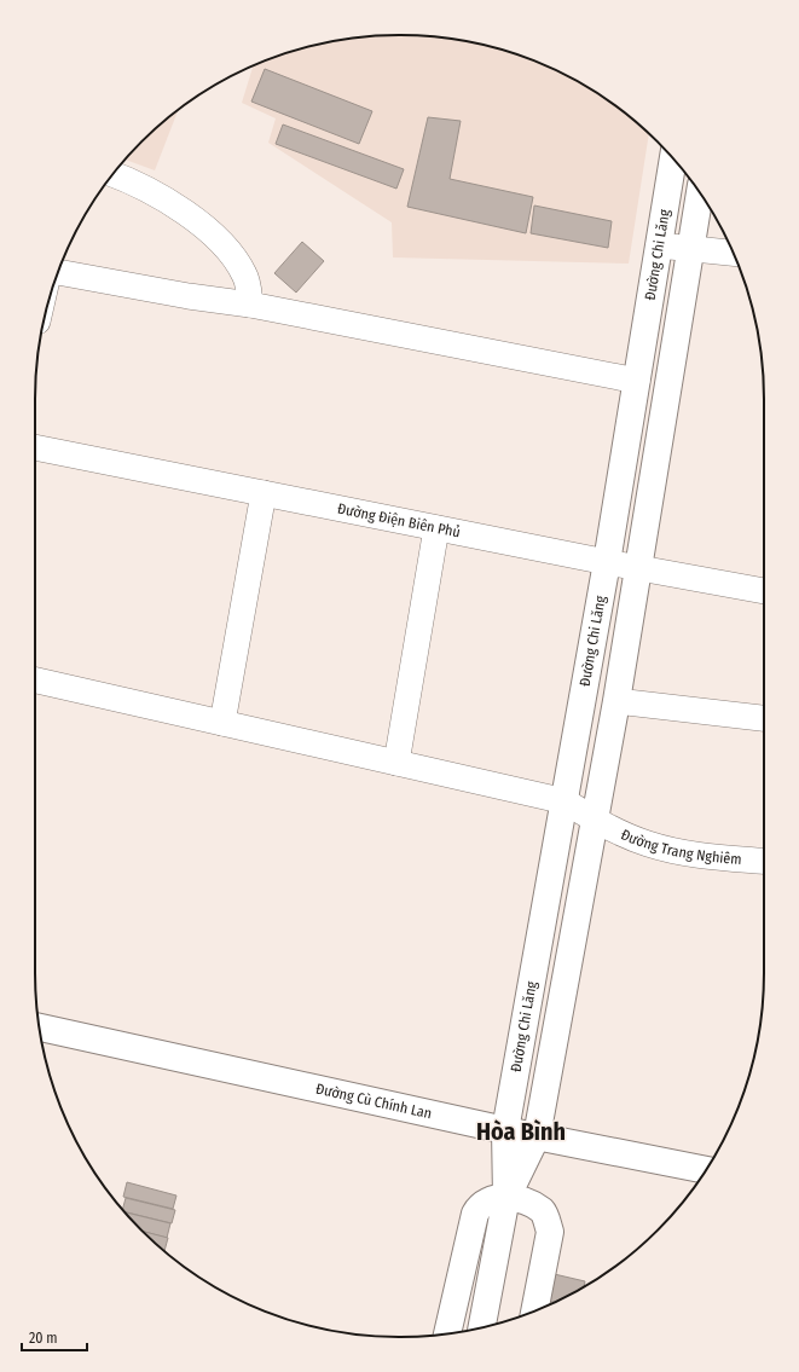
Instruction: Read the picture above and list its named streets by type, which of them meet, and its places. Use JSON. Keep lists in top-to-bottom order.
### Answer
{
  "streets": {
    "main road": ["Đường Chi Lăng", "Đường Cù Chính Lan"],
    "street": ["Đường Điện Biên Phủ", "Đường Trang Nghiêm"]
  },
  "crossings": [
    ["Đường Chi Lăng", "Đường Điện Biên Phủ"],
    ["Đường Chi Lăng", "Đường Trang Nghiêm"],
    ["Đường Chi Lăng", "Đường Cù Chính Lan"]
  ],
  "districts": ["Hòa Bình"],
  "scale_bar": "20 m"
}
